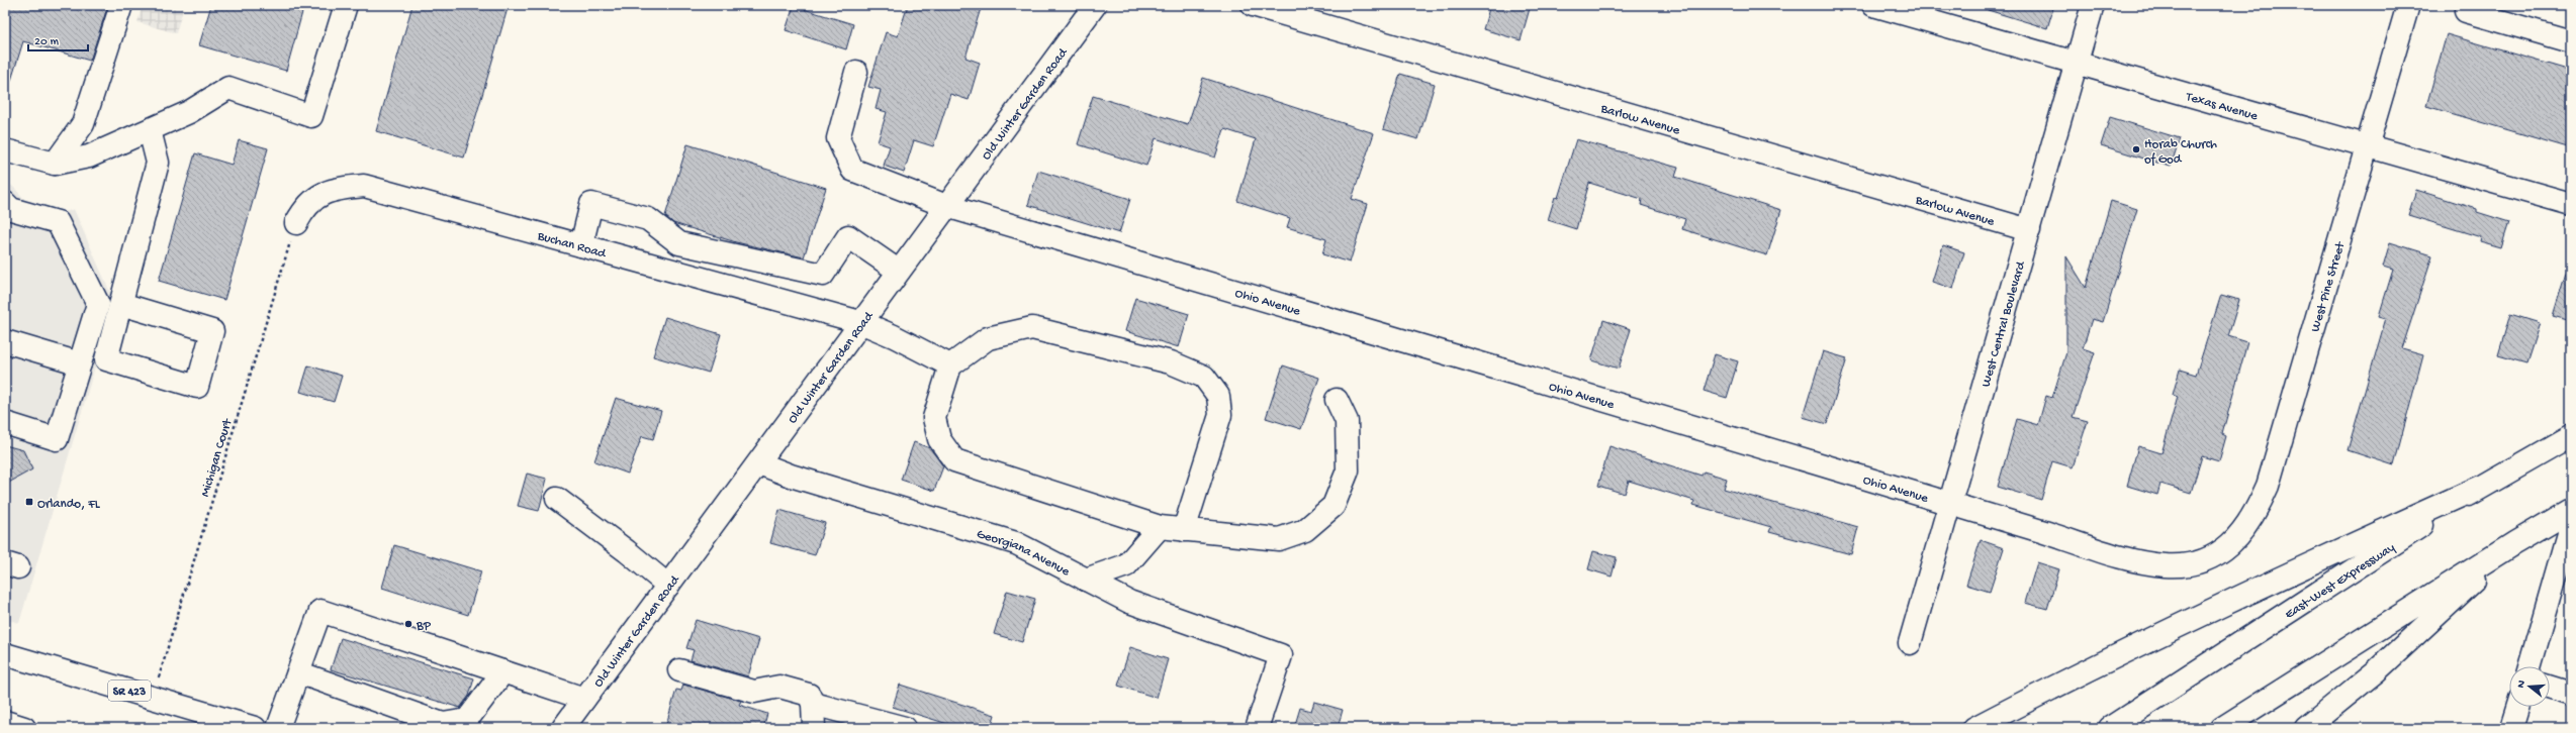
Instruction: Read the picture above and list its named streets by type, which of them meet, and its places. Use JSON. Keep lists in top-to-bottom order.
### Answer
{
  "streets": {
    "main road": [
      "Old Winter Garden Road",
      "Texas Avenue",
      "Barlow Avenue",
      "Buchan Road",
      "West Pine Street",
      "Ohio Avenue",
      "West Central Boulevard",
      "Georgiana Avenue",
      "East-West Expressway",
      "SR 423"
    ],
    "path": ["Michigan Court"]
  },
  "crossings": [
    ["Old Winter Garden Road", "Buchan Road"],
    ["Old Winter Garden Road", "Ohio Avenue"],
    ["Old Winter Garden Road", "Georgiana Avenue"],
    ["Texas Avenue", "West Pine Street"],
    ["Texas Avenue", "West Central Boulevard"],
    ["Barlow Avenue", "West Central Boulevard"],
    ["Buchan Road", "Michigan Court"],
    ["West Pine Street", "Ohio Avenue"],
    ["Ohio Avenue", "West Central Boulevard"],
    ["Michigan Court", "SR 423"]
  ],
  "places": {
    "other": ["Horab Church of God", "BP"],
    "transit": ["Orlando, FL"]
  },
  "scale_bar": "20 m",
  "north": "left"
}
